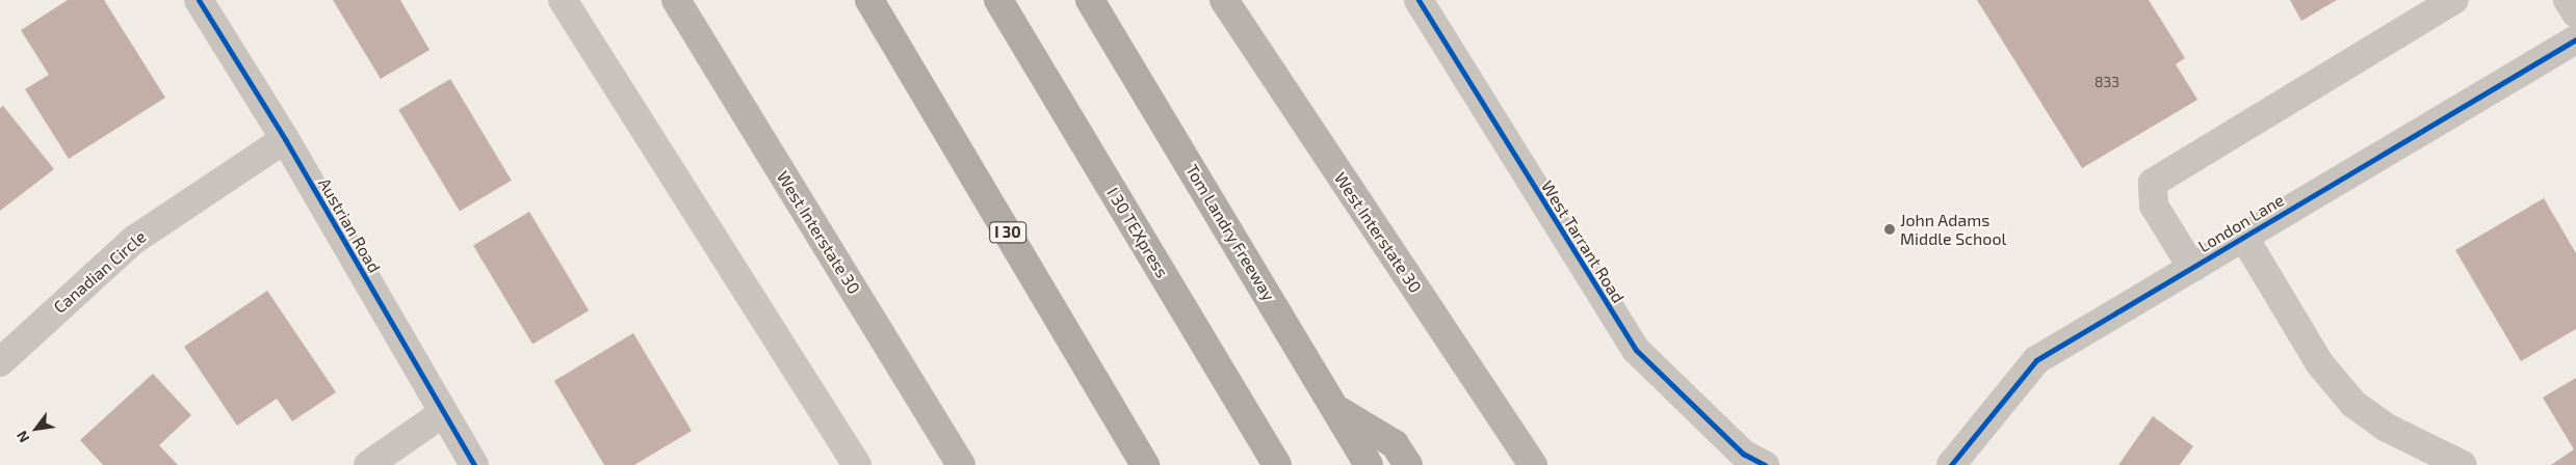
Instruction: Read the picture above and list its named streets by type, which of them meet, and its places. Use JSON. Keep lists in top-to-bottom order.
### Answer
{
  "streets": {
    "highway": ["I 30", "I 30 TEXpress", "Tom Landry Freeway"],
    "main road": ["West Interstate 30"],
    "street": [
      "London Lane",
      "Austrian Road",
      "West Tarrant Road",
      "Canadian Circle"
    ]
  },
  "crossings": [
    ["Austrian Road", "Canadian Circle"]
  ],
  "places": ["John Adams Middle School"],
  "house_numbers": ["833"],
  "north": "bottom left"
}
